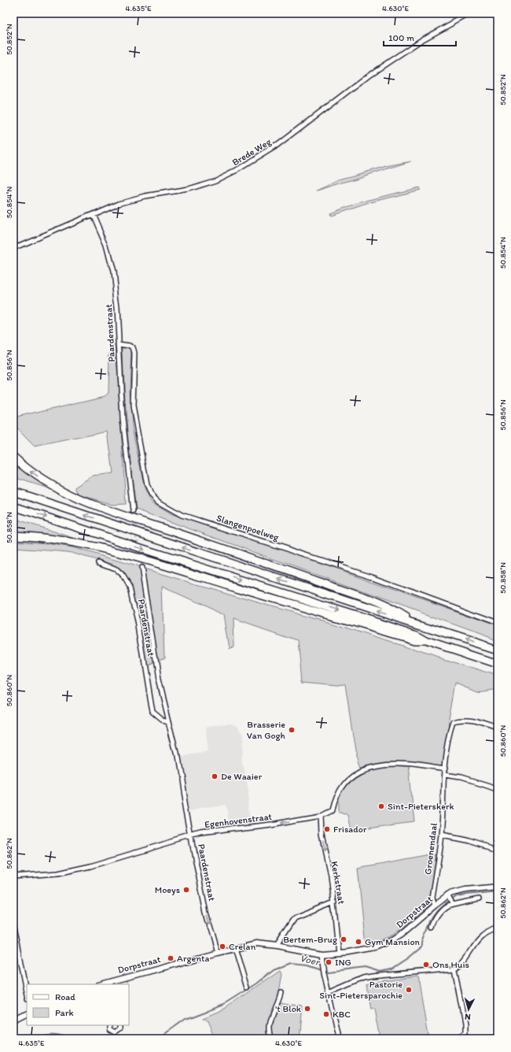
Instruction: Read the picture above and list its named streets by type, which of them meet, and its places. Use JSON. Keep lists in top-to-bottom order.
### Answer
{
  "streets": {
    "street": [
      "Brede Weg",
      "Paardenstraat",
      "Slangenpoelweg",
      "Egenhovenstraat",
      "Groenendaal",
      "Kerkstraat",
      "Dorpstraat"
    ]
  },
  "crossings": [
    ["Brede Weg", "Paardenstraat"],
    ["Paardenstraat", "Slangenpoelweg"],
    ["Paardenstraat", "Egenhovenstraat"],
    ["Paardenstraat", "Dorpstraat"],
    ["Egenhovenstraat", "Groenendaal"],
    ["Egenhovenstraat", "Kerkstraat"],
    ["Groenendaal", "Dorpstraat"],
    ["Kerkstraat", "Dorpstraat"]
  ],
  "one_way": ["Kerkstraat"],
  "water": ["Voer"],
  "places": [
    "Brasserie Van Gogh",
    "De Waaier",
    "Sint-Pieterskerk",
    "Frisador",
    "Moeys",
    "Bertem-Brug",
    "Gym Mansion",
    "Crelan",
    "Argenta",
    "ING",
    "Ons Huis",
    "Pastorie Sint-Pietersparochie",
    "'t Blok",
    "KBC"
  ],
  "legend": ["Road", "Park"],
  "scale_bar": "100 m",
  "north": "bottom",
  "coordinates": [
    "4.635°E",
    "4.630°E",
    "50.852°N",
    "50.854°N",
    "50.856°N",
    "50.858°N",
    "50.860°N",
    "50.862°N"
  ]
}
